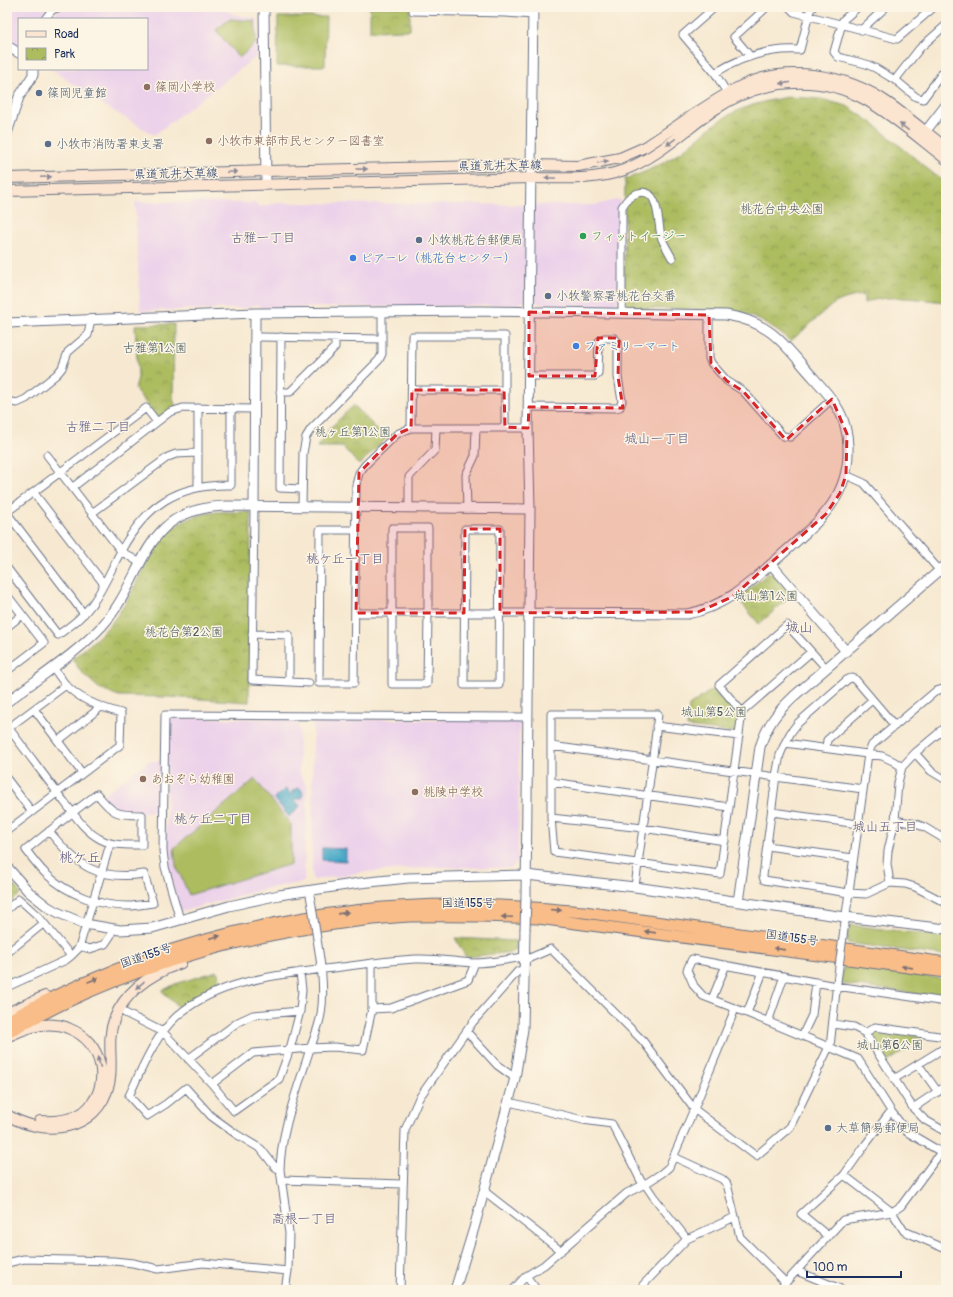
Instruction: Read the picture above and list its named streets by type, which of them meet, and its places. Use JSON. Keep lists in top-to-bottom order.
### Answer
{
  "streets": {
    "highway": ["国道155号"],
    "main road": ["県道荒井大草線"]
  },
  "districts": [
    "古雅一丁目",
    "古雅二丁目",
    "城山一丁目",
    "桃ケ丘一丁目",
    "城山",
    "桃ケ丘二丁目",
    "城山五丁目",
    "桃ケ丘",
    "高根一丁目"
  ],
  "parks": [
    "桃花台中央公園",
    "古雅第1公園",
    "桃ヶ丘第1公園",
    "城山第1公園",
    "桃花台第2公園",
    "城山第5公園",
    "城山第6公園"
  ],
  "places": [
    "篠岡小学校",
    "篠岡児童館",
    "小牧市東部市民センター図書室",
    "小牧市消防署東支署",
    "フィットイージー",
    "小牧桃花台郵便局",
    "ピアーレ（桃花台センター）",
    "小牧警察署桃花台交番",
    "ファミリーマート",
    "あおぞら幼稚園",
    "桃陵中学校",
    "大草簡易郵便局"
  ],
  "legend": ["Road", "Park"],
  "scale_bar": "100 m"
}
